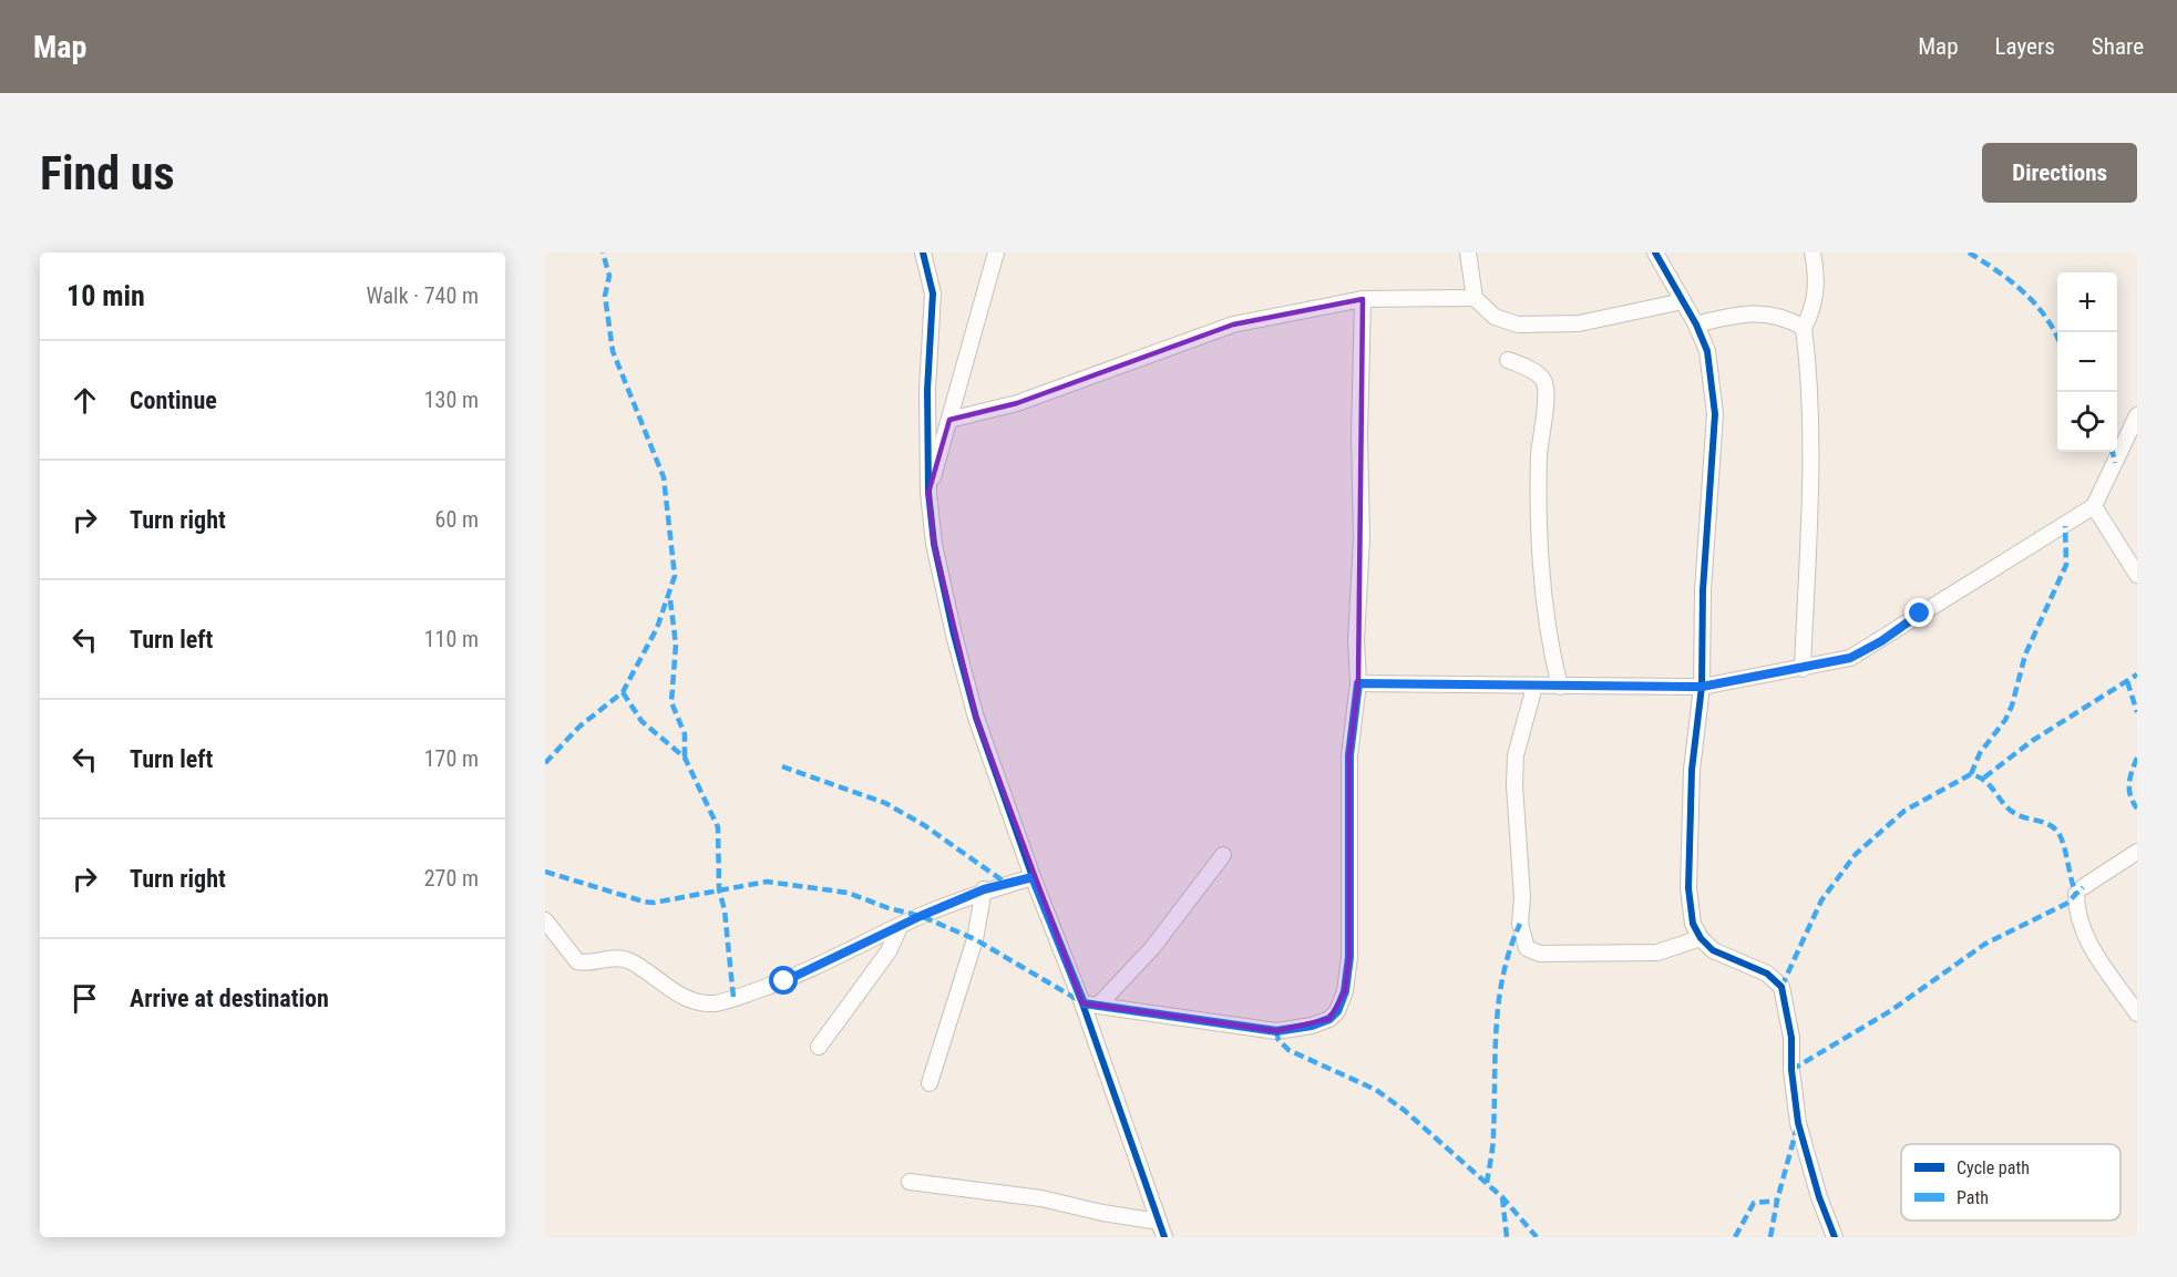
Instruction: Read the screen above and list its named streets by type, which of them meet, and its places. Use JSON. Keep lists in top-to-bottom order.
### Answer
{
  "legend": ["Cycle path", "Path"],
  "page": {
    "header": "Map",
    "nav": ["Map", "Layers", "Share"],
    "buttons": "Directions",
    "title": "Find us",
    "heading": ["10 min", "Walk · 740 m"],
    "map_buttons": ["+", "−"],
    "list": [
      ["Continue", "130 m"],
      ["Turn right", "60 m"],
      ["Turn left", "110 m"],
      ["Turn left", "170 m"],
      ["Turn right", "270 m"],
      "Arrive at destination"
    ]
  }
}
